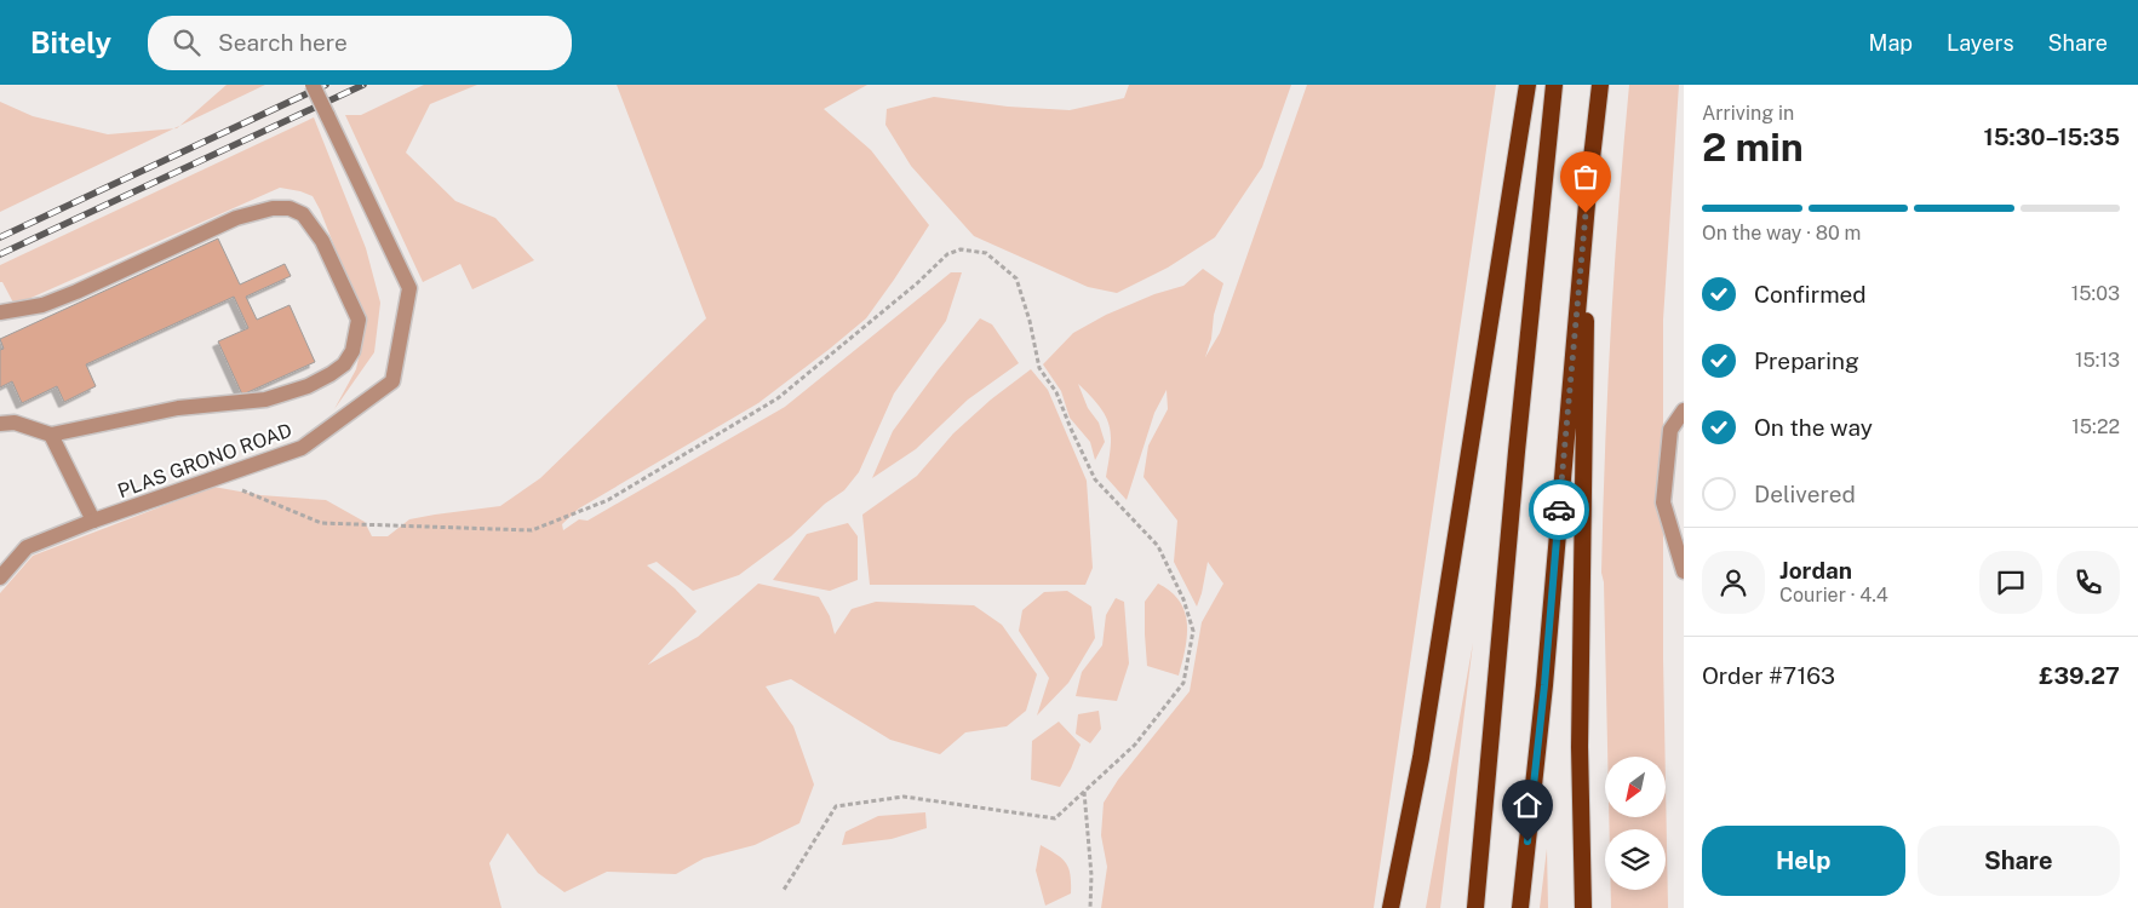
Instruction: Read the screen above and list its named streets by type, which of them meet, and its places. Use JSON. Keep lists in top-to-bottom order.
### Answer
{
  "streets": {
    "street": ["PLAS GRONO ROAD"]
  },
  "north": "bottom left",
  "page": {
    "header": "Bitely",
    "search": "Search here",
    "nav": ["Map", "Layers", "Share"],
    "heading": ["2 min", "Arriving in", "15:30–15:35"],
    "panel": [
      "Jordan",
      "Courier · 4.4",
      "Order #7163",
      "£39.27"
    ],
    "bar": "On the way · 80 m",
    "list": [
      ["Confirmed", "15:03"],
      ["Preparing", "15:13"],
      ["On the way", "15:22"],
      "Delivered"
    ],
    "buttons": ["Help", "Share"]
  }
}
